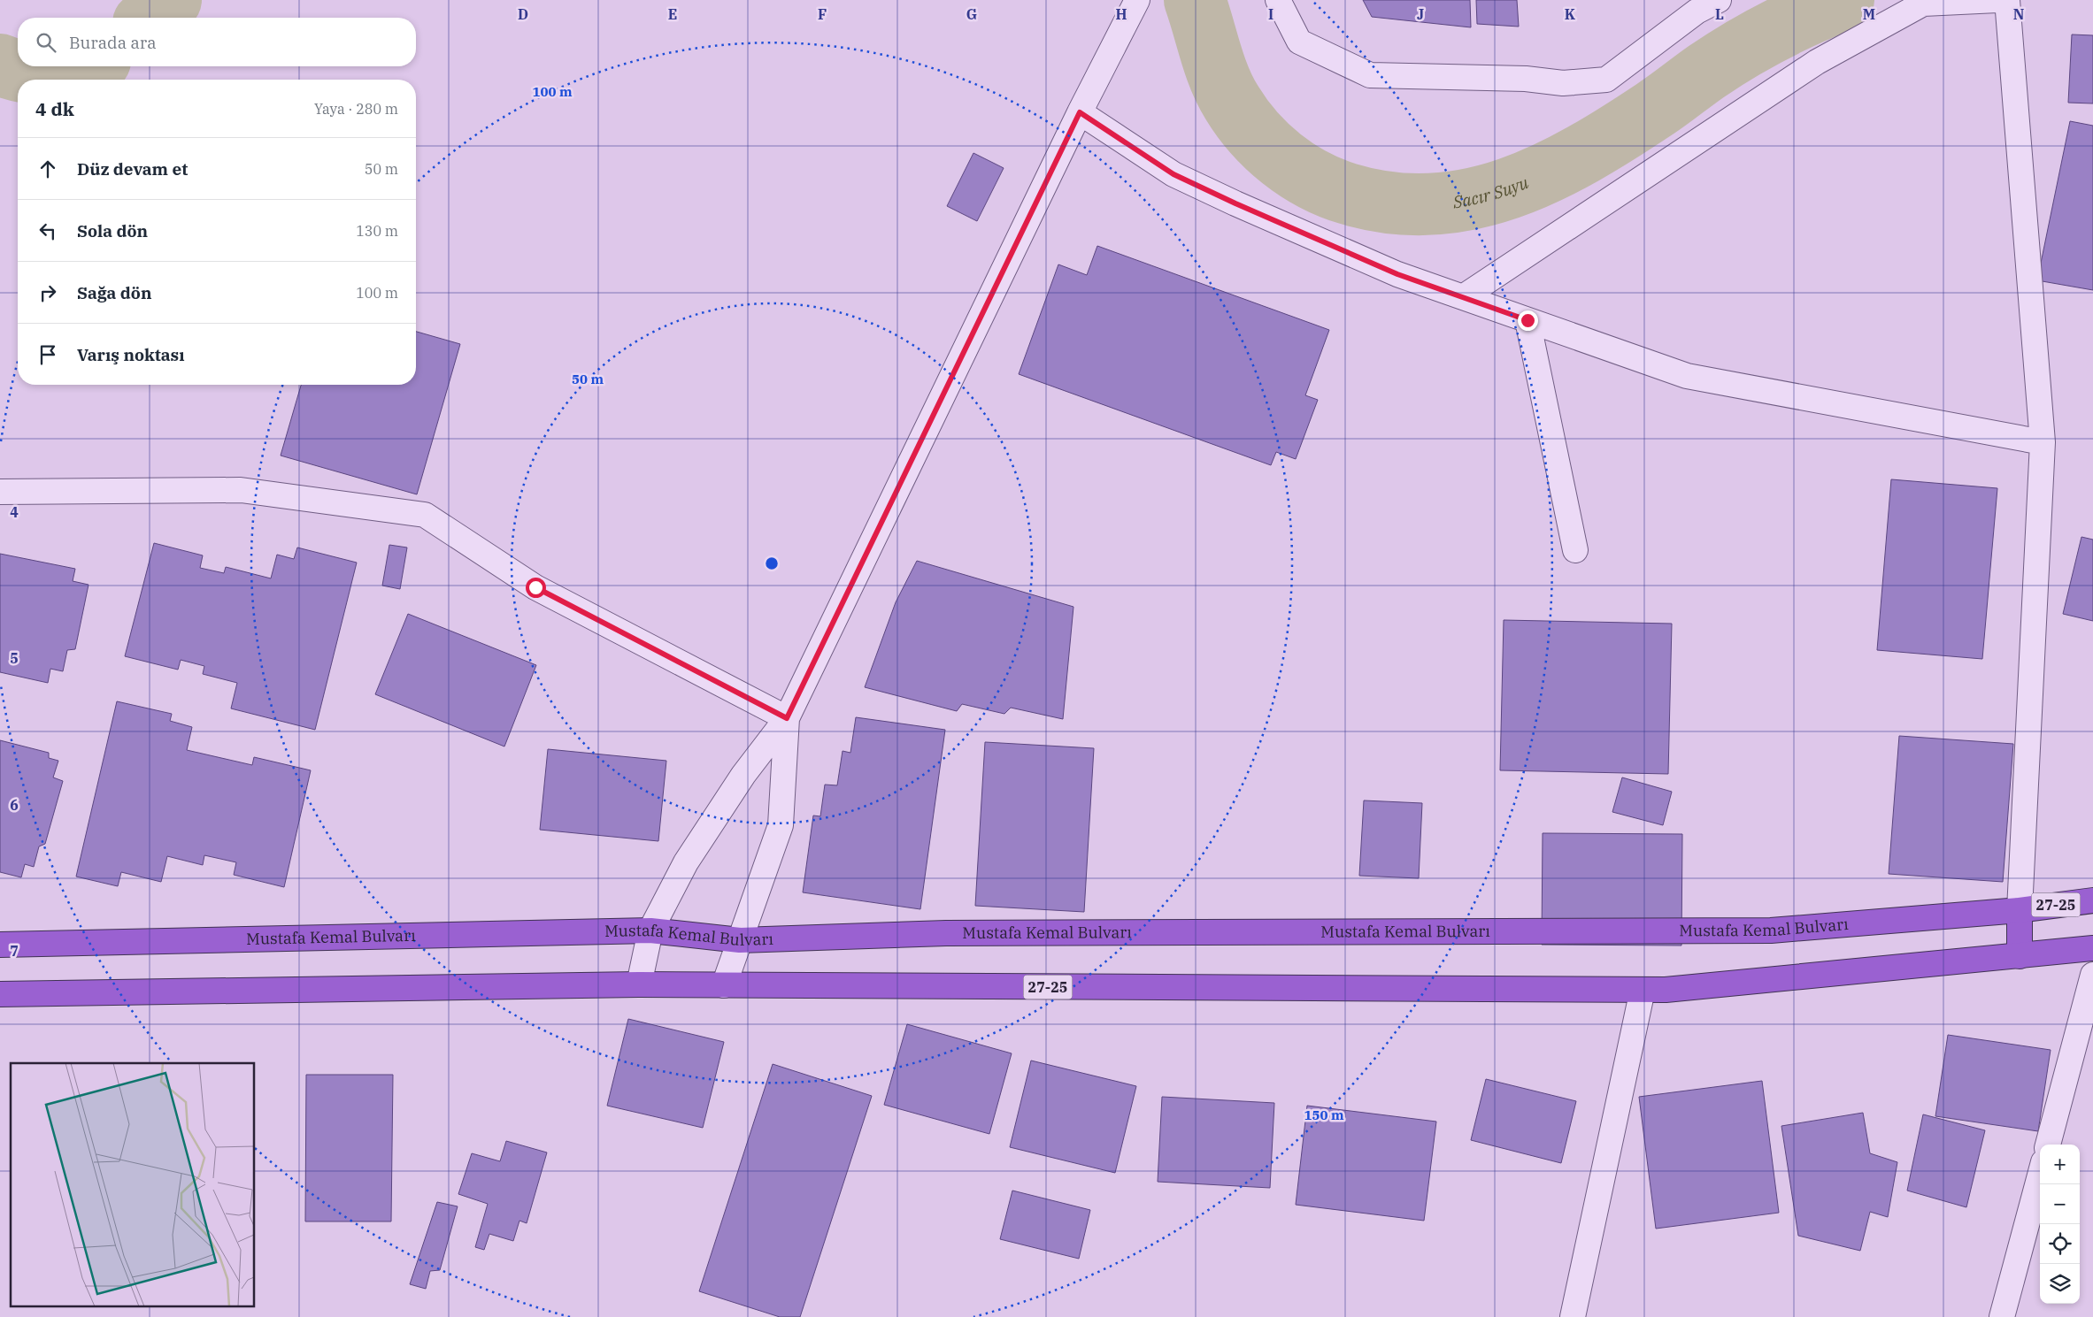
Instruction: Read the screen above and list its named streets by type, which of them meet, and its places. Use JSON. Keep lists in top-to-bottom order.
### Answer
{
  "streets": {
    "highway": ["27-25", "Mustafa Kemal Bulvarı"]
  },
  "water": ["Sacır Suyu"],
  "page": {
    "search": "Burada ara",
    "heading": ["4 dk", "Yaya · 280 m"],
    "list": [
      ["Düz devam et", "50 m"],
      ["Sola dön", "130 m"],
      ["Sağa dön", "100 m"],
      "Varış noktası"
    ],
    "map_buttons": ["+", "−"]
  },
  "grid": {
    "columns": [
      "D",
      "E",
      "F",
      "G",
      "H",
      "I",
      "J",
      "K",
      "L",
      "M",
      "N"
    ],
    "rows": [
      "4",
      "5",
      "6",
      "7"
    ]
  },
  "rings": ["100 m", "50 m", "150 m"]
}
